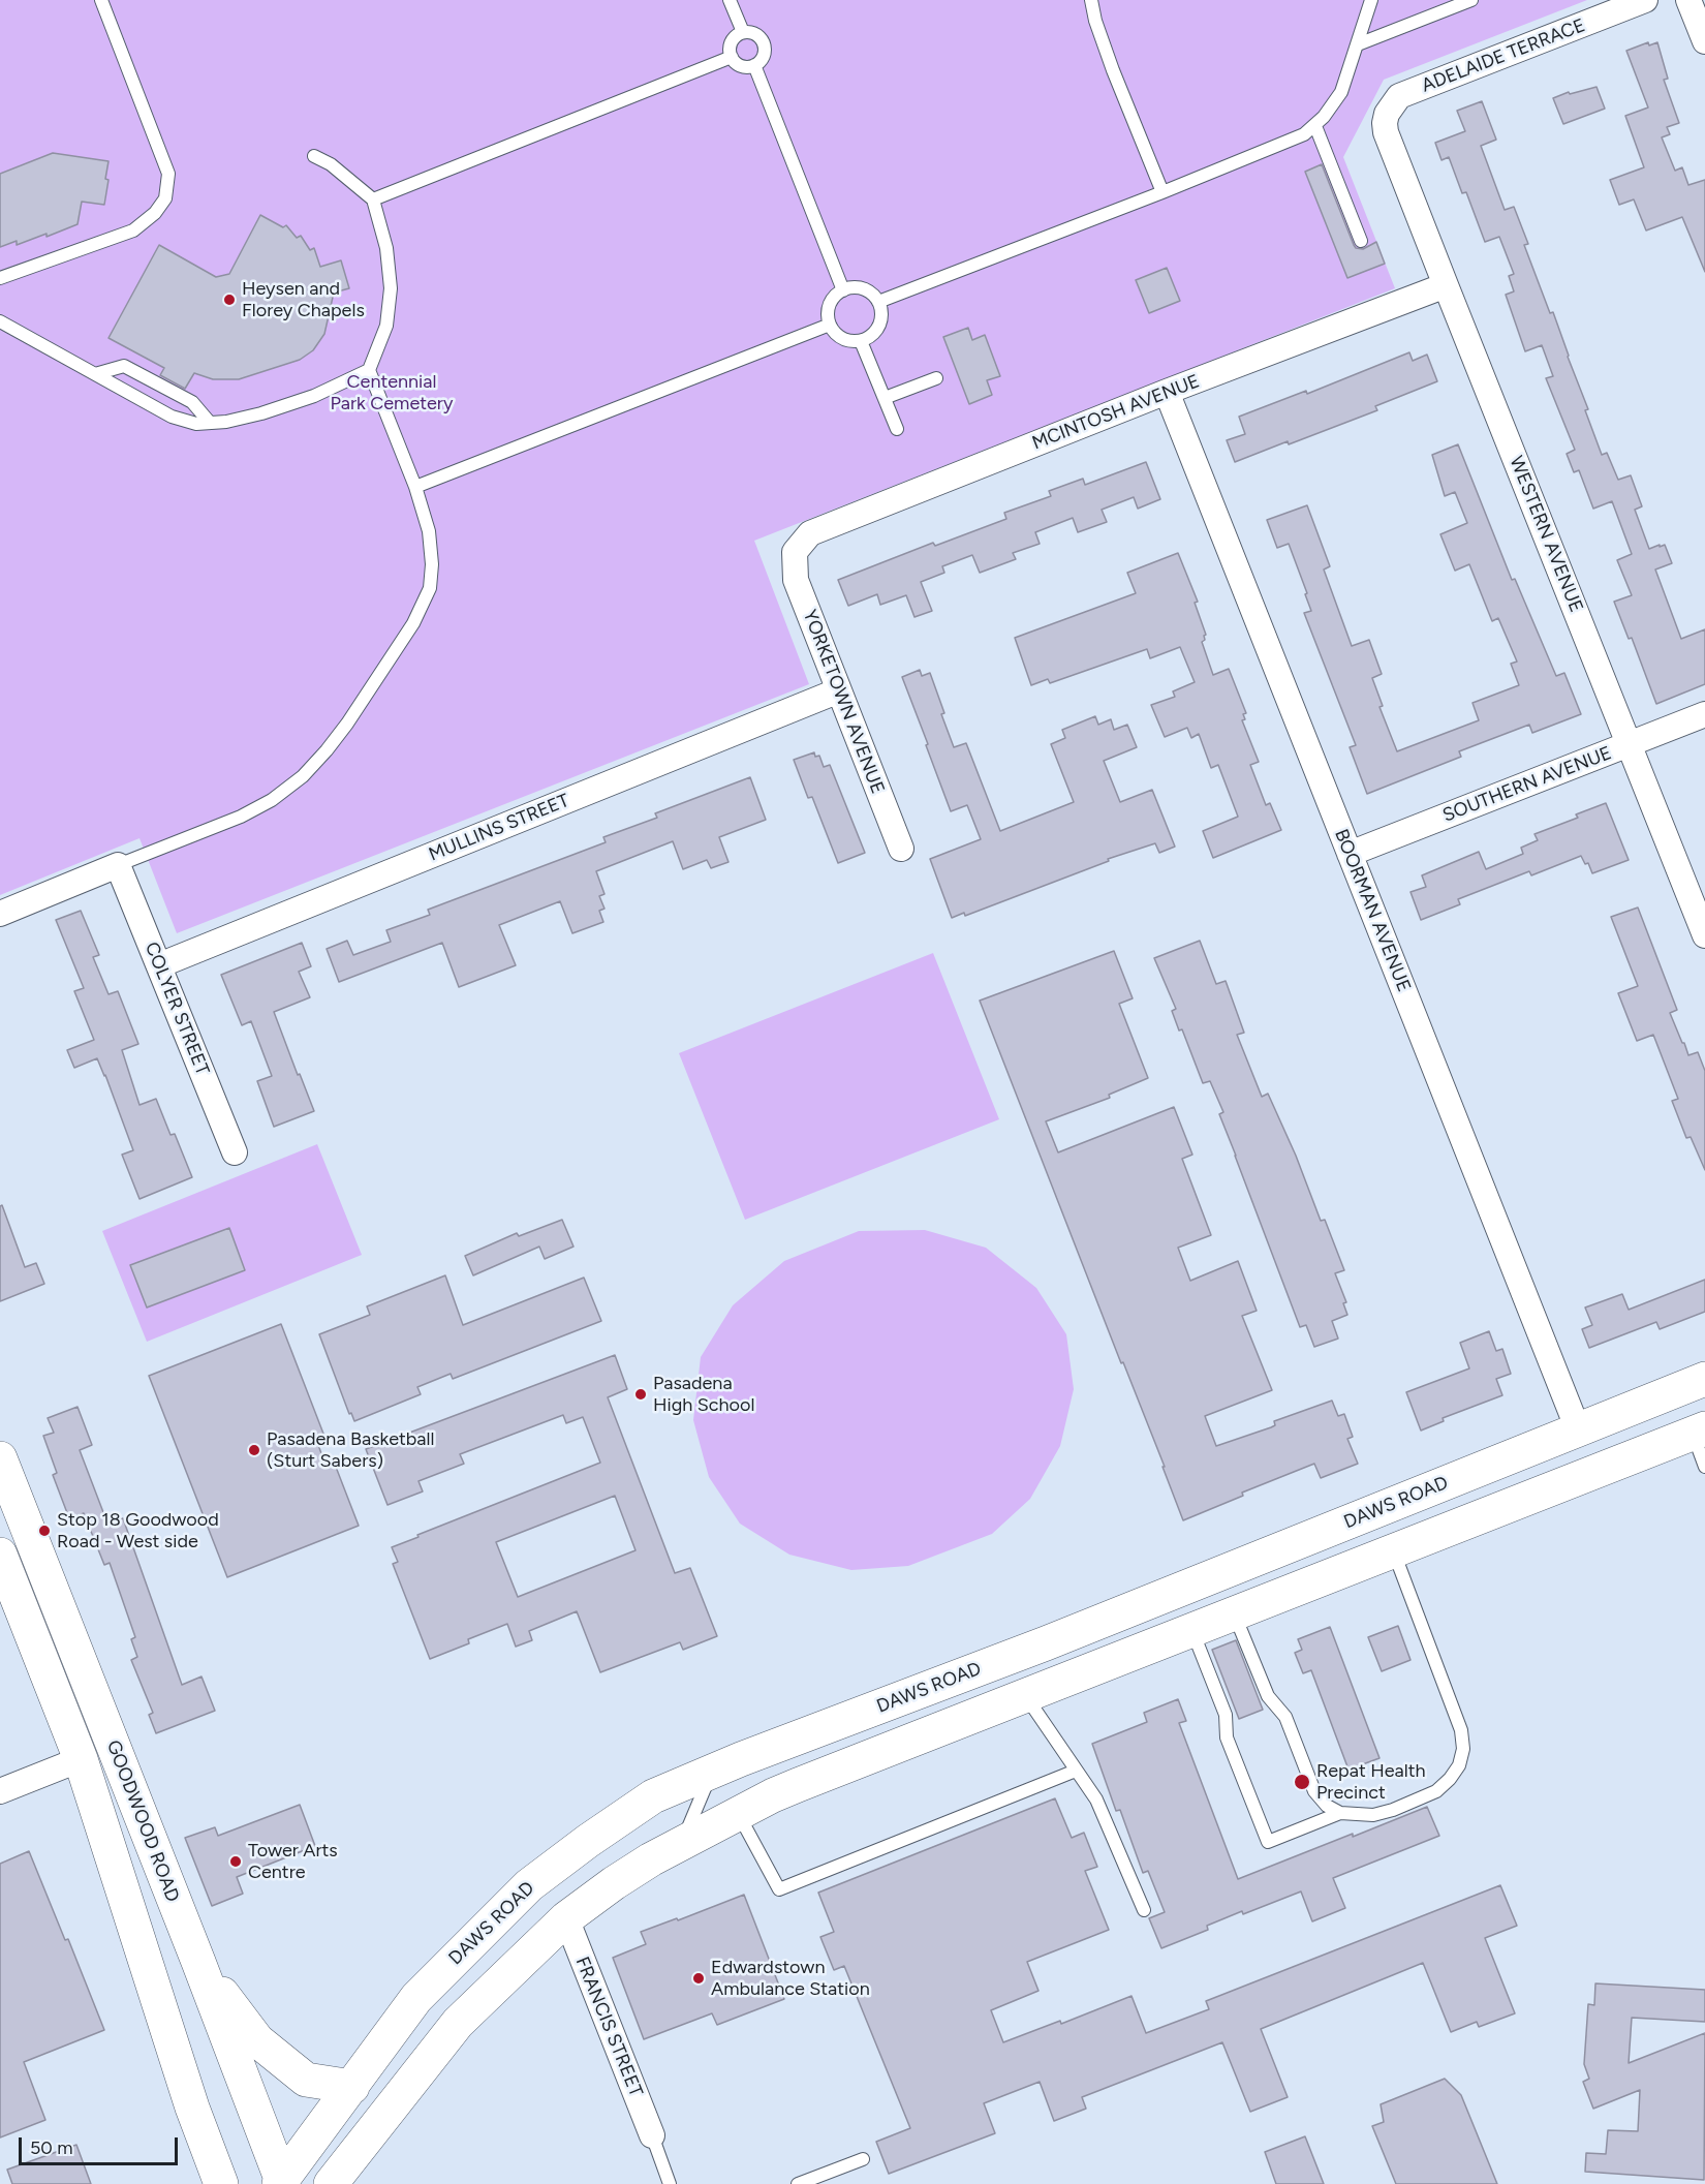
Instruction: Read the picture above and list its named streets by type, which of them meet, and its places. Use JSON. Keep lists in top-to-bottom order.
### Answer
{
  "streets": {
    "main road": ["DAWS ROAD", "GOODWOOD ROAD"],
    "street": [
      "ADELAIDE TERRACE",
      "MCINTOSH AVENUE",
      "WESTERN AVENUE",
      "YORKETOWN AVENUE",
      "SOUTHERN AVENUE",
      "MULLINS STREET",
      "BOORMAN AVENUE",
      "COLYER STREET",
      "FRANCIS STREET"
    ]
  },
  "crossings": [
    ["ADELAIDE TERRACE", "WESTERN AVENUE"],
    ["MCINTOSH AVENUE", "WESTERN AVENUE"],
    ["MCINTOSH AVENUE", "YORKETOWN AVENUE"],
    ["MCINTOSH AVENUE", "BOORMAN AVENUE"],
    ["WESTERN AVENUE", "SOUTHERN AVENUE"],
    ["YORKETOWN AVENUE", "MULLINS STREET"],
    ["SOUTHERN AVENUE", "BOORMAN AVENUE"],
    ["MULLINS STREET", "COLYER STREET"],
    ["BOORMAN AVENUE", "DAWS ROAD"],
    ["DAWS ROAD", "GOODWOOD ROAD"]
  ],
  "parks": ["Centennial Park Cemetery"],
  "places": [
    "Heysen and Florey Chapels",
    "Pasadena High School",
    "Pasadena Basketball (Sturt Sabers)",
    "Stop 18 Goodwood Road - West side",
    "Repat Health Precinct",
    "Tower Arts Centre",
    "Edwardstown Ambulance Station"
  ],
  "scale_bar": "50 m"
}
